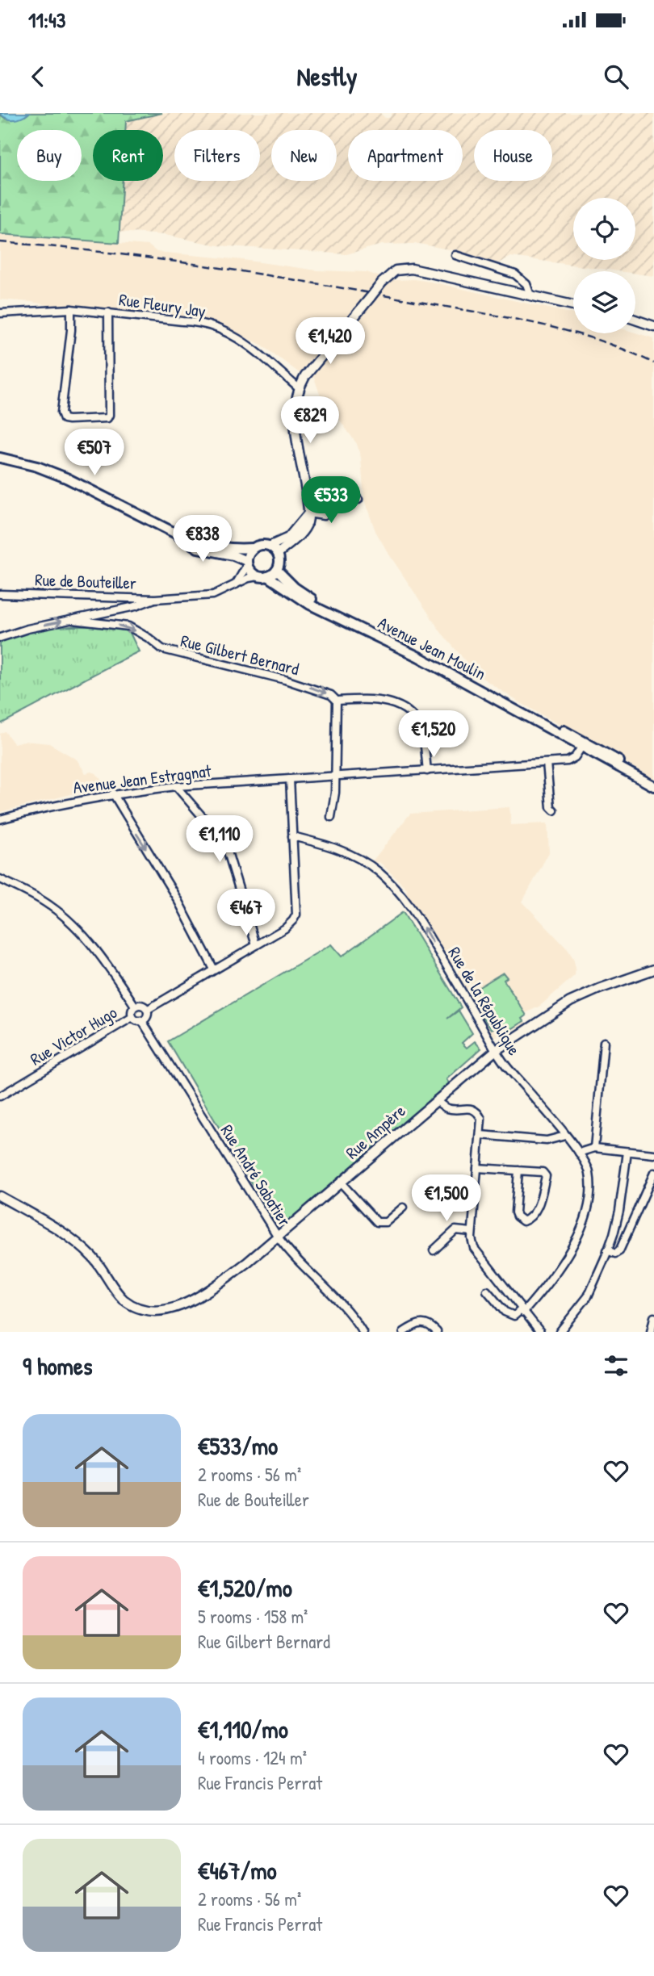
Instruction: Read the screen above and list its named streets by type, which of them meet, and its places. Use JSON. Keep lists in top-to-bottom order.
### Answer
{
  "streets": {
    "main road": ["Avenue Jean Moulin"],
    "street": [
      "Rue Fleury Jay",
      "Rue de Bouteiller",
      "Rue Gilbert Bernard",
      "Avenue Jean Estragnat",
      "Rue de la République",
      "Rue Victor Hugo",
      "Rue Ampère",
      "Rue André Sabatier"
    ]
  },
  "crossings": [
    ["Rue de Bouteiller", "Avenue Jean Moulin"],
    ["Avenue Jean Moulin", "Avenue Jean Estragnat"],
    ["Rue Gilbert Bernard", "Avenue Jean Estragnat"],
    ["Rue de la République", "Rue Ampère"],
    ["Rue Victor Hugo", "Rue André Sabatier"],
    ["Rue Ampère", "Rue André Sabatier"]
  ],
  "one_way": ["Rue Gilbert Bernard", "Rue de la République"],
  "page": {
    "status": "11:43",
    "header": "Nestly",
    "chip": [
      "Buy",
      "Rent",
      "Filters",
      "New",
      "Apartment",
      "House"
    ],
    "price": [
      "€1,420",
      "€829",
      "€507",
      "€533",
      "€838",
      "€1,520",
      "€1,110",
      "€467",
      "€1,500"
    ],
    "heading": "9 homes",
    "list": [
      {
        "name": "€533/mo",
        "note": "2 rooms · 56 m² · Rue de Bouteiller"
      },
      {
        "name": "€1,520/mo",
        "note": "5 rooms · 158 m² · Rue Gilbert Bernard"
      },
      {
        "name": "€1,110/mo",
        "note": "4 rooms · 124 m² · Rue Francis Perrat"
      },
      {
        "name": "€467/mo",
        "note": "2 rooms · 56 m² · Rue Francis Perrat"
      }
    ]
  }
}
